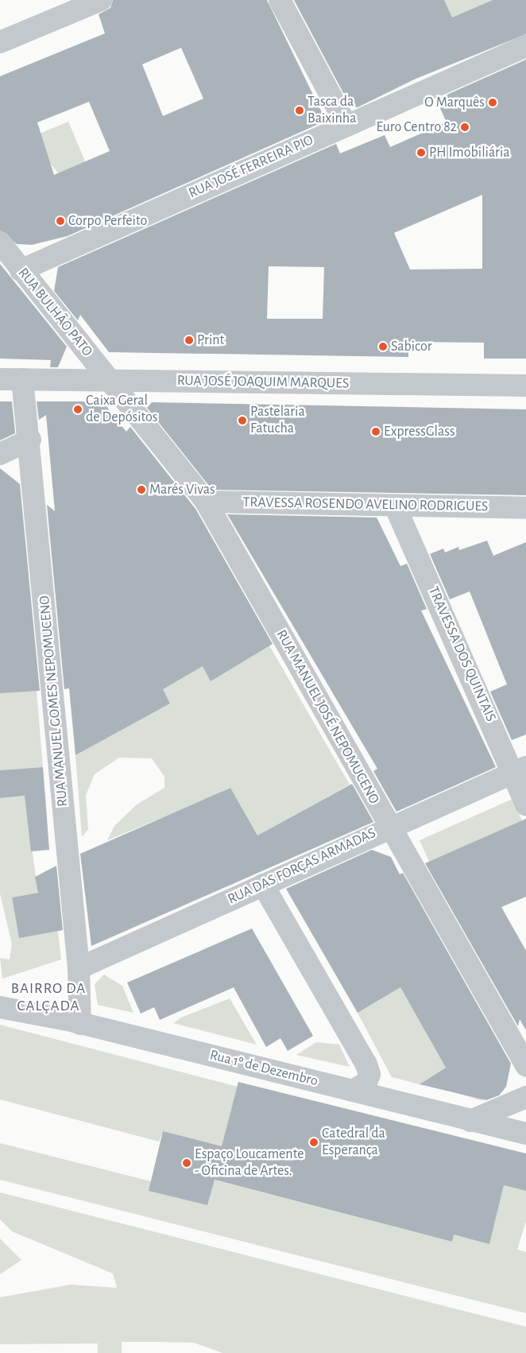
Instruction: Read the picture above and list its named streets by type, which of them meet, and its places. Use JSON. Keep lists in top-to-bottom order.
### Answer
{
  "streets": {
    "street": [
      "RUA JOSÉ FERREIRA PIO",
      "RUA BULHÃO PATO",
      "RUA JOSÉ JOAQUIM MARQUES",
      "TRAVESSA ROSENDO AVELINO RODRIGUES",
      "TRAVESSA DOS QUINTAIS",
      "RUA MANUEL GOMES NEPOMUCENO",
      "RUA MANUEL JOSÉ NEPOMUCENO",
      "RUA DAS FORÇAS ARMADAS",
      "Rua 1º de Dezembro"
    ]
  },
  "crossings": [
    ["RUA JOSÉ FERREIRA PIO", "RUA BULHÃO PATO"],
    ["RUA BULHÃO PATO", "RUA JOSÉ JOAQUIM MARQUES"],
    ["RUA BULHÃO PATO", "RUA MANUEL JOSÉ NEPOMUCENO"],
    ["RUA JOSÉ JOAQUIM MARQUES", "RUA MANUEL GOMES NEPOMUCENO"],
    ["RUA JOSÉ JOAQUIM MARQUES", "RUA MANUEL JOSÉ NEPOMUCENO"],
    ["TRAVESSA ROSENDO AVELINO RODRIGUES", "TRAVESSA DOS QUINTAIS"],
    ["TRAVESSA ROSENDO AVELINO RODRIGUES", "RUA MANUEL JOSÉ NEPOMUCENO"],
    ["TRAVESSA DOS QUINTAIS", "RUA DAS FORÇAS ARMADAS"],
    ["RUA MANUEL GOMES NEPOMUCENO", "RUA DAS FORÇAS ARMADAS"],
    ["RUA MANUEL GOMES NEPOMUCENO", "Rua 1º de Dezembro"],
    ["RUA MANUEL JOSÉ NEPOMUCENO", "RUA DAS FORÇAS ARMADAS"]
  ],
  "districts": ["BAIRRO DA CALÇADA"],
  "places": [
    "O Marquês",
    "Tasca da Baixinha",
    "Euro Centro 82",
    "PH Imobiliária",
    "Corpo Perfeito",
    "Print",
    "Sabicor",
    "Caixa Geral de Depósitos",
    "Pastelaria Fatucha",
    "ExpressGlass",
    "Marés Vivas",
    "Catedral da Esperança",
    "Espaço Loucamente - Oficina de Artes."
  ]
}
